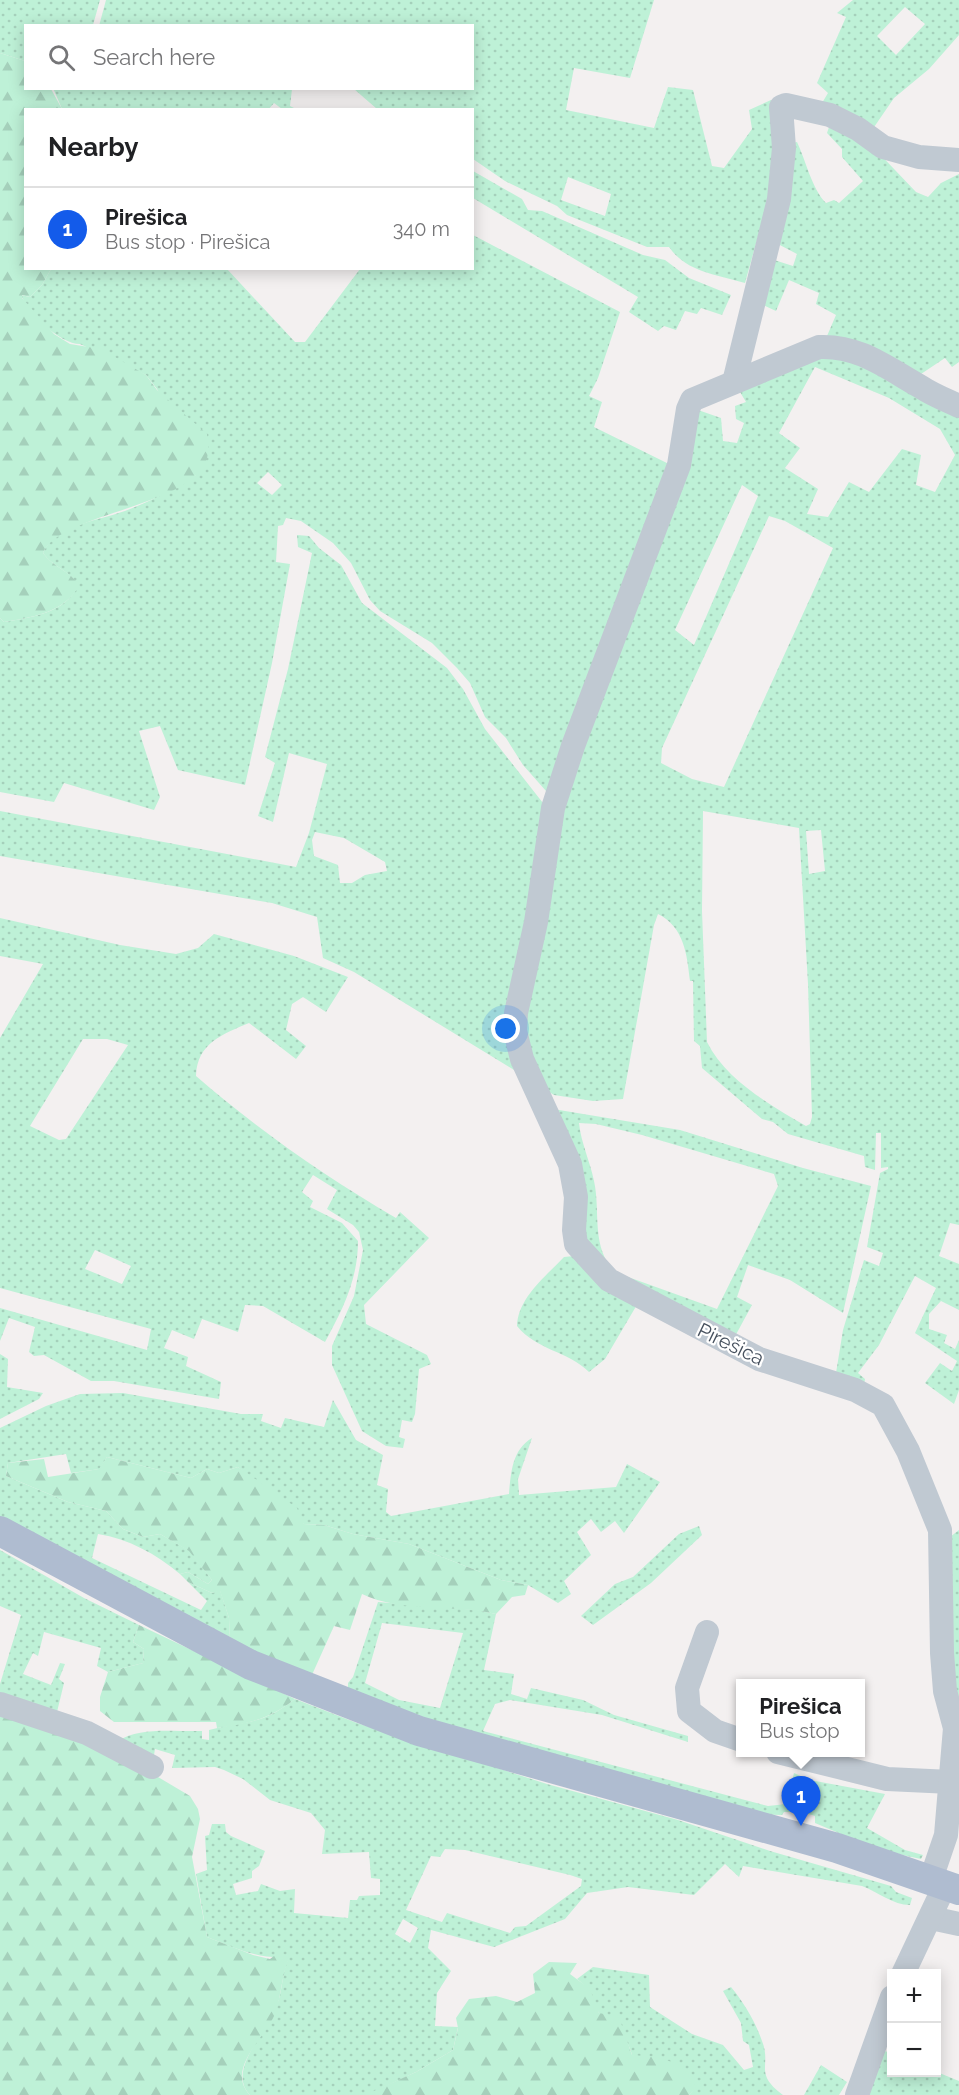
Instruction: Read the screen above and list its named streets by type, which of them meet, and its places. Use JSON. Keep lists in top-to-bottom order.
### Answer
{
  "streets": {
    "street": ["Pirešica"]
  },
  "page": {
    "search": "Search here",
    "heading": "Nearby",
    "list": [
      {
        "mark": "1",
        "name": "Pirešica",
        "note": "Bus stop · Pirešica",
        "value": "340 m"
      }
    ],
    "popup": ["Pirešica", "Bus stop"],
    "pins": "1",
    "map_buttons": ["+", "−"]
  }
}
